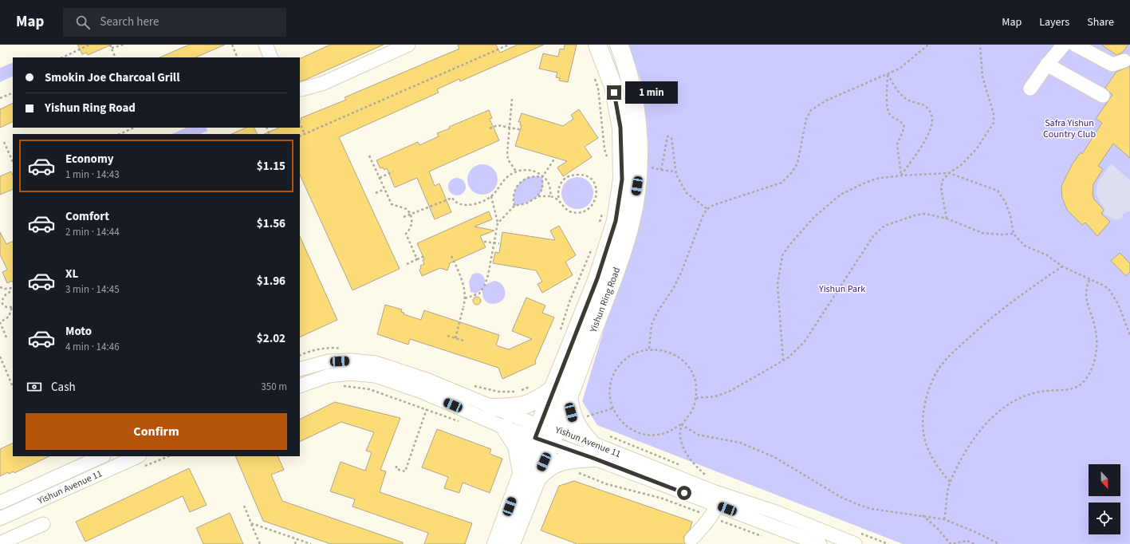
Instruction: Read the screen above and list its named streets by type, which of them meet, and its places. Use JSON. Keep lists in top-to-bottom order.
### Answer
{
  "streets": {
    "main road": ["Yishun Ring Road"],
    "street": ["Yishun Avenue 11"]
  },
  "crossings": [
    ["Yishun Ring Road", "Yishun Avenue 11"]
  ],
  "parks": ["Safra Yishun Country Club", "Yishun Park"],
  "north": "bottom",
  "page": {
    "header": "Map",
    "search": "Search here",
    "nav": ["Map", "Layers", "Share"],
    "banner": ["Smokin Joe Charcoal Grill", "Yishun Ring Road"],
    "bubble": "1 min",
    "list": [
      {
        "name": "Economy",
        "note": "1 min · 14:43",
        "value": "$1.15"
      },
      {
        "name": "Comfort",
        "note": "2 min · 14:44",
        "value": "$1.56"
      },
      {
        "name": "XL",
        "note": "3 min · 14:45",
        "value": "$1.96"
      },
      {
        "name": "Moto",
        "note": "4 min · 14:46",
        "value": "$2.02"
      }
    ],
    "pay": ["Cash", "350 m"],
    "buttons": "Confirm"
  }
}
